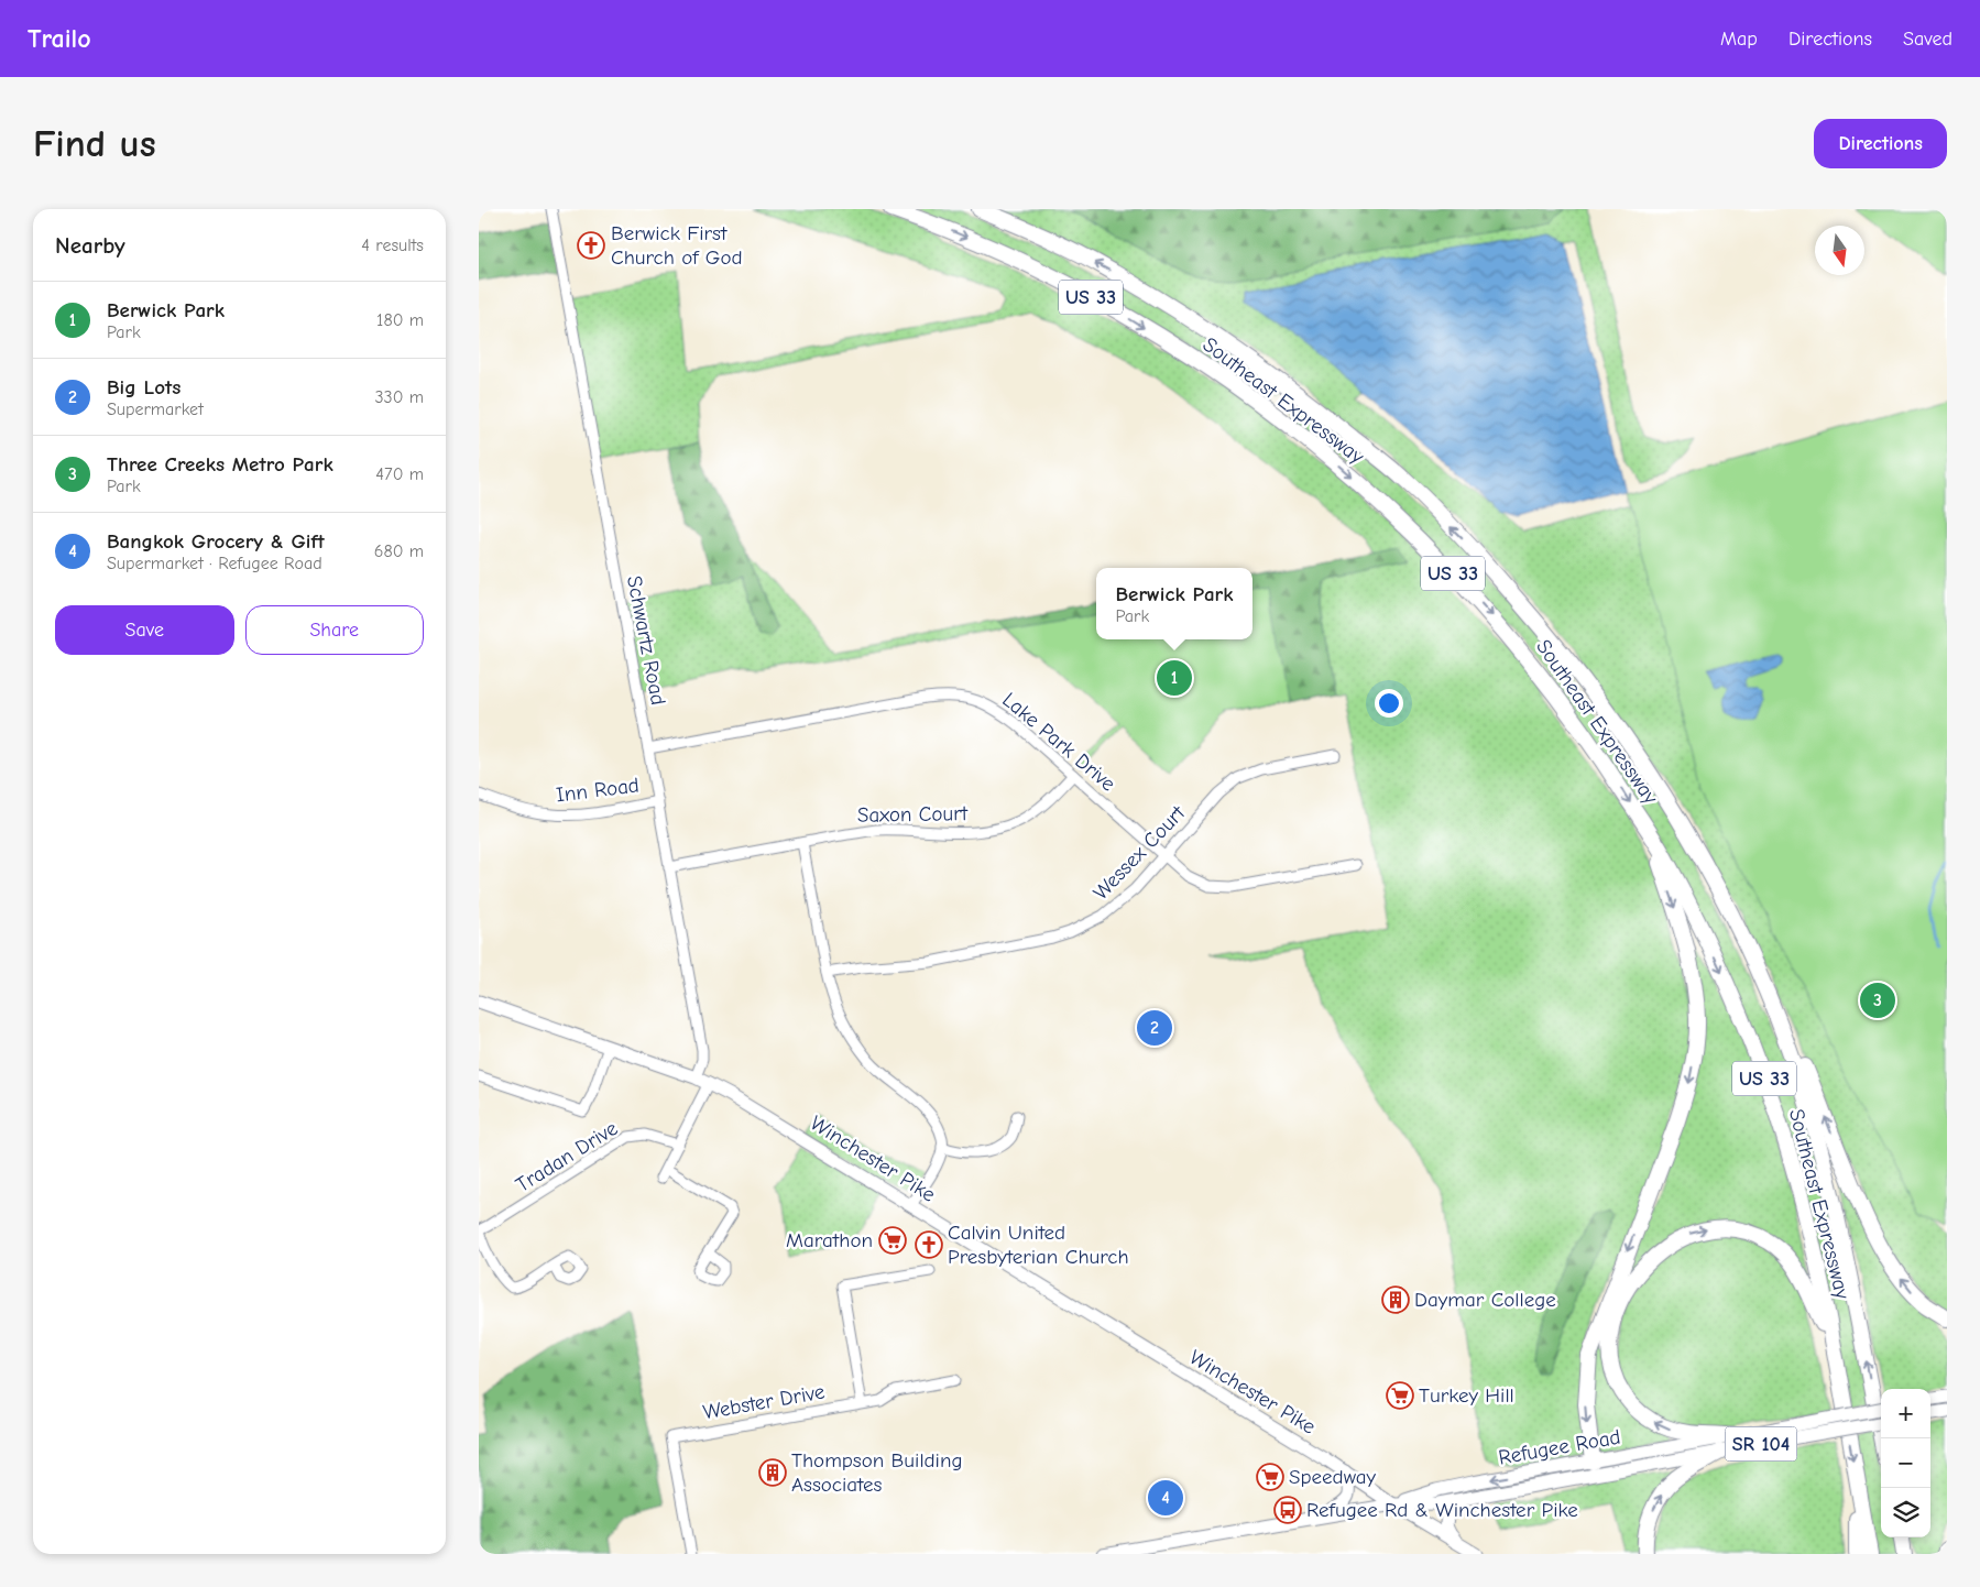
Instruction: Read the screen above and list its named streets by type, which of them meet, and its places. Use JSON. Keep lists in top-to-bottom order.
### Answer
{
  "streets": {
    "highway": ["US 33", "Southeast Expressway"],
    "main road": ["Winchester Pike", "SR 104", "Refugee Road"],
    "street": [
      "Schwartz Road",
      "Lake Park Drive",
      "Inn Road",
      "Saxon Court",
      "Wessex Court",
      "Tradan Drive",
      "Webster Drive"
    ]
  },
  "crossings": [
    ["Schwartz Road", "Lake Park Drive"],
    ["Schwartz Road", "Inn Road"],
    ["Schwartz Road", "Saxon Court"],
    ["Schwartz Road", "Winchester Pike"],
    ["Lake Park Drive", "Saxon Court"],
    ["Lake Park Drive", "Wessex Court"],
    ["Winchester Pike", "Refugee Road"],
    ["SR 104", "Refugee Road"]
  ],
  "places": {
    "church": ["Berwick First Church of God", "Calvin United Presbyterian Church"],
    "supermarket": ["Marathon", "Turkey Hill", "Speedway"],
    "building": ["Daymar College", "Thompson Building Associates"],
    "bus stop": ["Refugee Rd & Winchester Pike"]
  },
  "north": "bottom",
  "page": {
    "header": "Trailo",
    "nav": ["Map", "Directions", "Saved"],
    "buttons": [
      "Directions",
      ["Save", "Share"]
    ],
    "title": "Find us",
    "heading": ["Nearby", "4 results"],
    "list": [
      {
        "mark": "1",
        "name": "Berwick Park",
        "note": "Park",
        "value": "180 m"
      },
      {
        "mark": "2",
        "name": "Big Lots",
        "note": "Supermarket",
        "value": "330 m"
      },
      {
        "mark": "3",
        "name": "Three Creeks Metro Park",
        "note": "Park",
        "value": "470 m"
      },
      {
        "mark": "4",
        "name": "Bangkok Grocery & Gift",
        "note": "Supermarket · Refugee Road",
        "value": "680 m"
      }
    ],
    "popup": ["Berwick Park", "Park"],
    "pins": [
      "1",
      "3",
      "2",
      "4"
    ],
    "map_buttons": ["+", "−"]
  }
}
